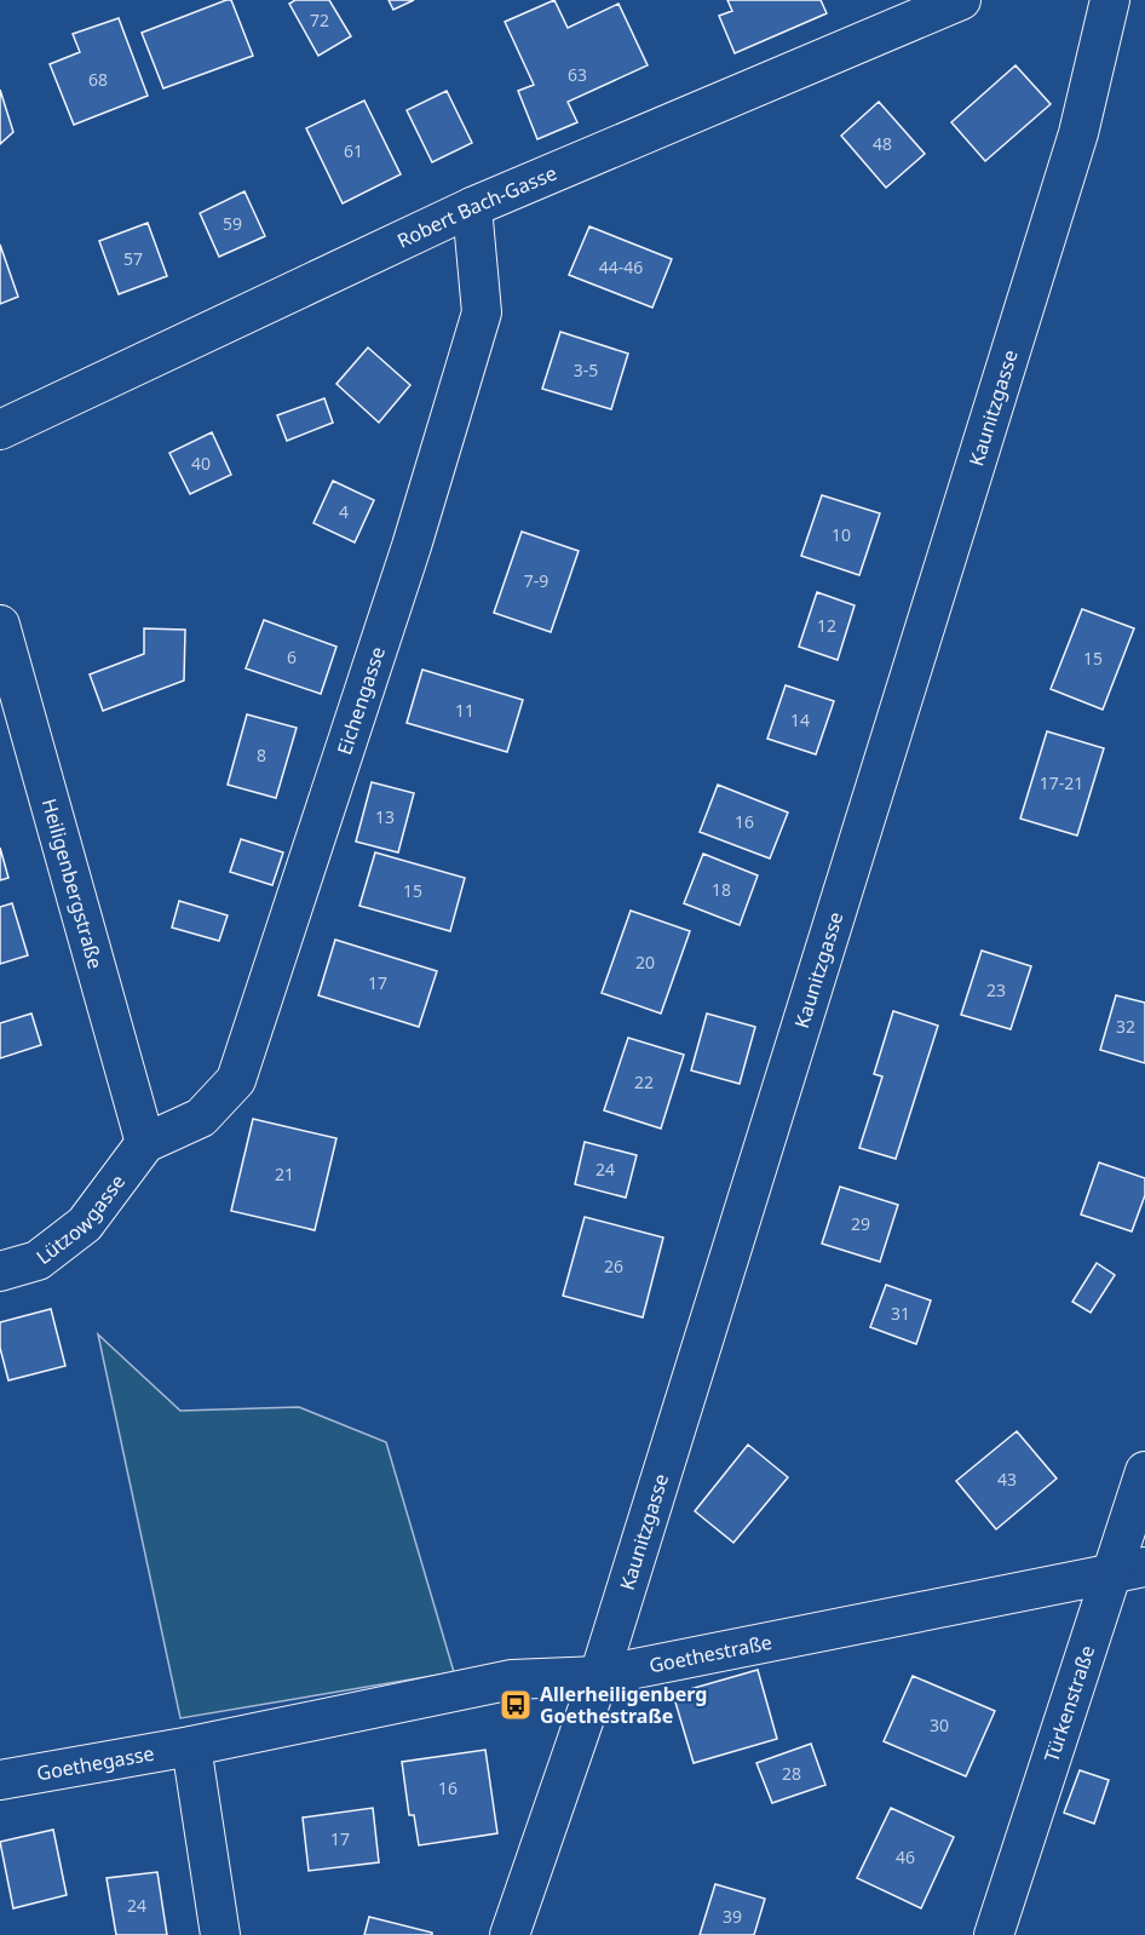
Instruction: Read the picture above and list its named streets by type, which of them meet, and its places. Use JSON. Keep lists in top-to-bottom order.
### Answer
{
  "streets": {
    "street": [
      "Robert Bach-Gasse",
      "Kaunitzgasse",
      "Eichengasse",
      "Heiligenbergstraße",
      "Lützowgasse",
      "Goethestraße",
      "Türkenstraße",
      "Goethegasse"
    ]
  },
  "crossings": [
    ["Robert Bach-Gasse", "Eichengasse"],
    ["Kaunitzgasse", "Goethestraße"],
    ["Eichengasse", "Heiligenbergstraße"],
    ["Eichengasse", "Lützowgasse"],
    ["Heiligenbergstraße", "Lützowgasse"],
    ["Goethestraße", "Türkenstraße"],
    ["Goethestraße", "Goethegasse"]
  ],
  "places": {
    "bus stop": ["Allerheiligenberg Goethestraße"]
  },
  "house_numbers": [
    "72",
    "63",
    "68",
    "48",
    "61",
    "59",
    "57",
    "44-46",
    "3-5",
    "40",
    "4",
    "10",
    "7-9",
    "12",
    "6",
    "15",
    "11",
    "14",
    "8",
    "17-21",
    "13",
    "16",
    "18",
    "15",
    "20",
    "17",
    "23",
    "32",
    "22",
    "24",
    "21",
    "29",
    "26",
    "31",
    "43",
    "30",
    "28",
    "16",
    "17",
    "46",
    "24",
    "39"
  ]
}
